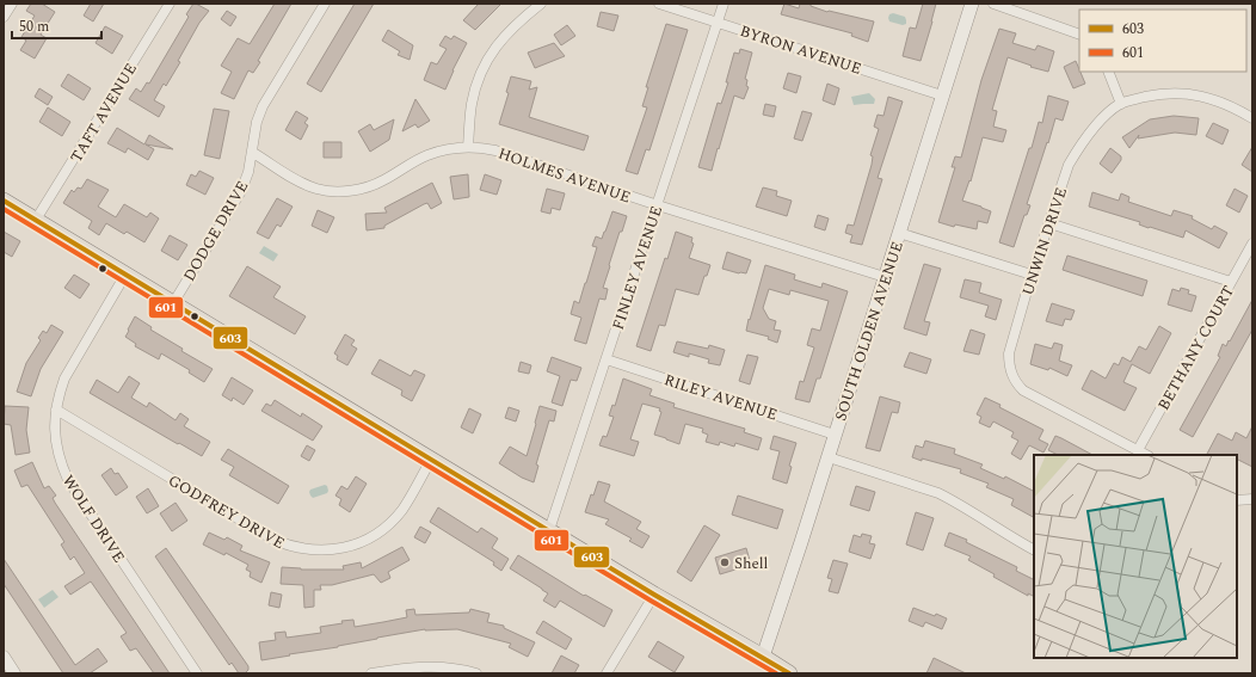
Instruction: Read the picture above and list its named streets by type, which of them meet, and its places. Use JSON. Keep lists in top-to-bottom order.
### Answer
{
  "streets": {
    "main road": ["SOUTH OLDEN AVENUE"],
    "street": [
      "BYRON AVENUE",
      "TAFT AVENUE",
      "HOLMES AVENUE",
      "DODGE DRIVE",
      "UNWIN DRIVE",
      "FINLEY AVENUE",
      "BETHANY COURT",
      "RILEY AVENUE",
      "GODFREY DRIVE",
      "WOLF DRIVE"
    ]
  },
  "crossings": [
    ["BYRON AVENUE", "FINLEY AVENUE"],
    ["BYRON AVENUE", "SOUTH OLDEN AVENUE"],
    ["HOLMES AVENUE", "DODGE DRIVE"],
    ["HOLMES AVENUE", "FINLEY AVENUE"],
    ["HOLMES AVENUE", "SOUTH OLDEN AVENUE"],
    ["UNWIN DRIVE", "BETHANY COURT"],
    ["FINLEY AVENUE", "RILEY AVENUE"],
    ["SOUTH OLDEN AVENUE", "RILEY AVENUE"],
    ["GODFREY DRIVE", "WOLF DRIVE"]
  ],
  "places": ["Shell"],
  "lines": ["transit line 603", "transit line 601"],
  "legend": ["603", "601"],
  "scale_bar": "50 m"
}
